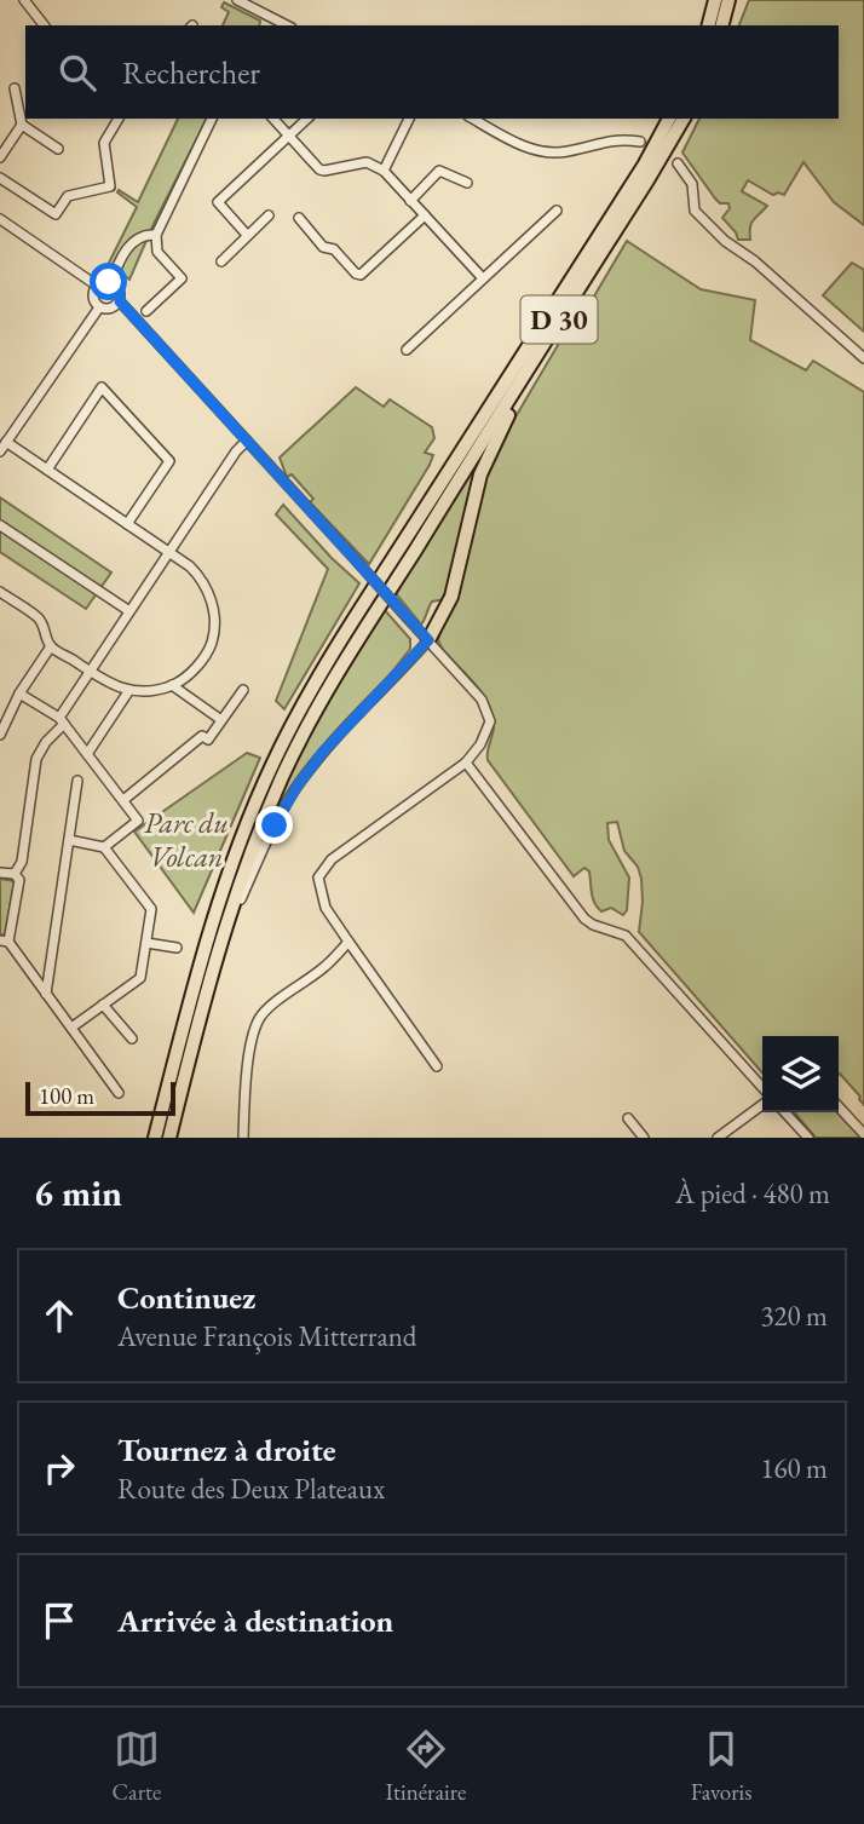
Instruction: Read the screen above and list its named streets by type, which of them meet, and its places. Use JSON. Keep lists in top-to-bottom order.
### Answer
{
  "streets": {
    "main road": ["D 30"]
  },
  "parks": ["Parc du Volcan"],
  "scale_bar": "100 m",
  "page": {
    "search": "Rechercher",
    "scale": "100 m",
    "heading": ["6 min", "À pied · 480 m"],
    "list": [
      ["Continuez", "Avenue François Mitterrand", "320 m"],
      ["Tournez à droite", "Route des Deux Plateaux", "160 m"],
      "Arrivée à destination"
    ],
    "nav": ["Carte", "Itinéraire", "Favoris"]
  }
}
